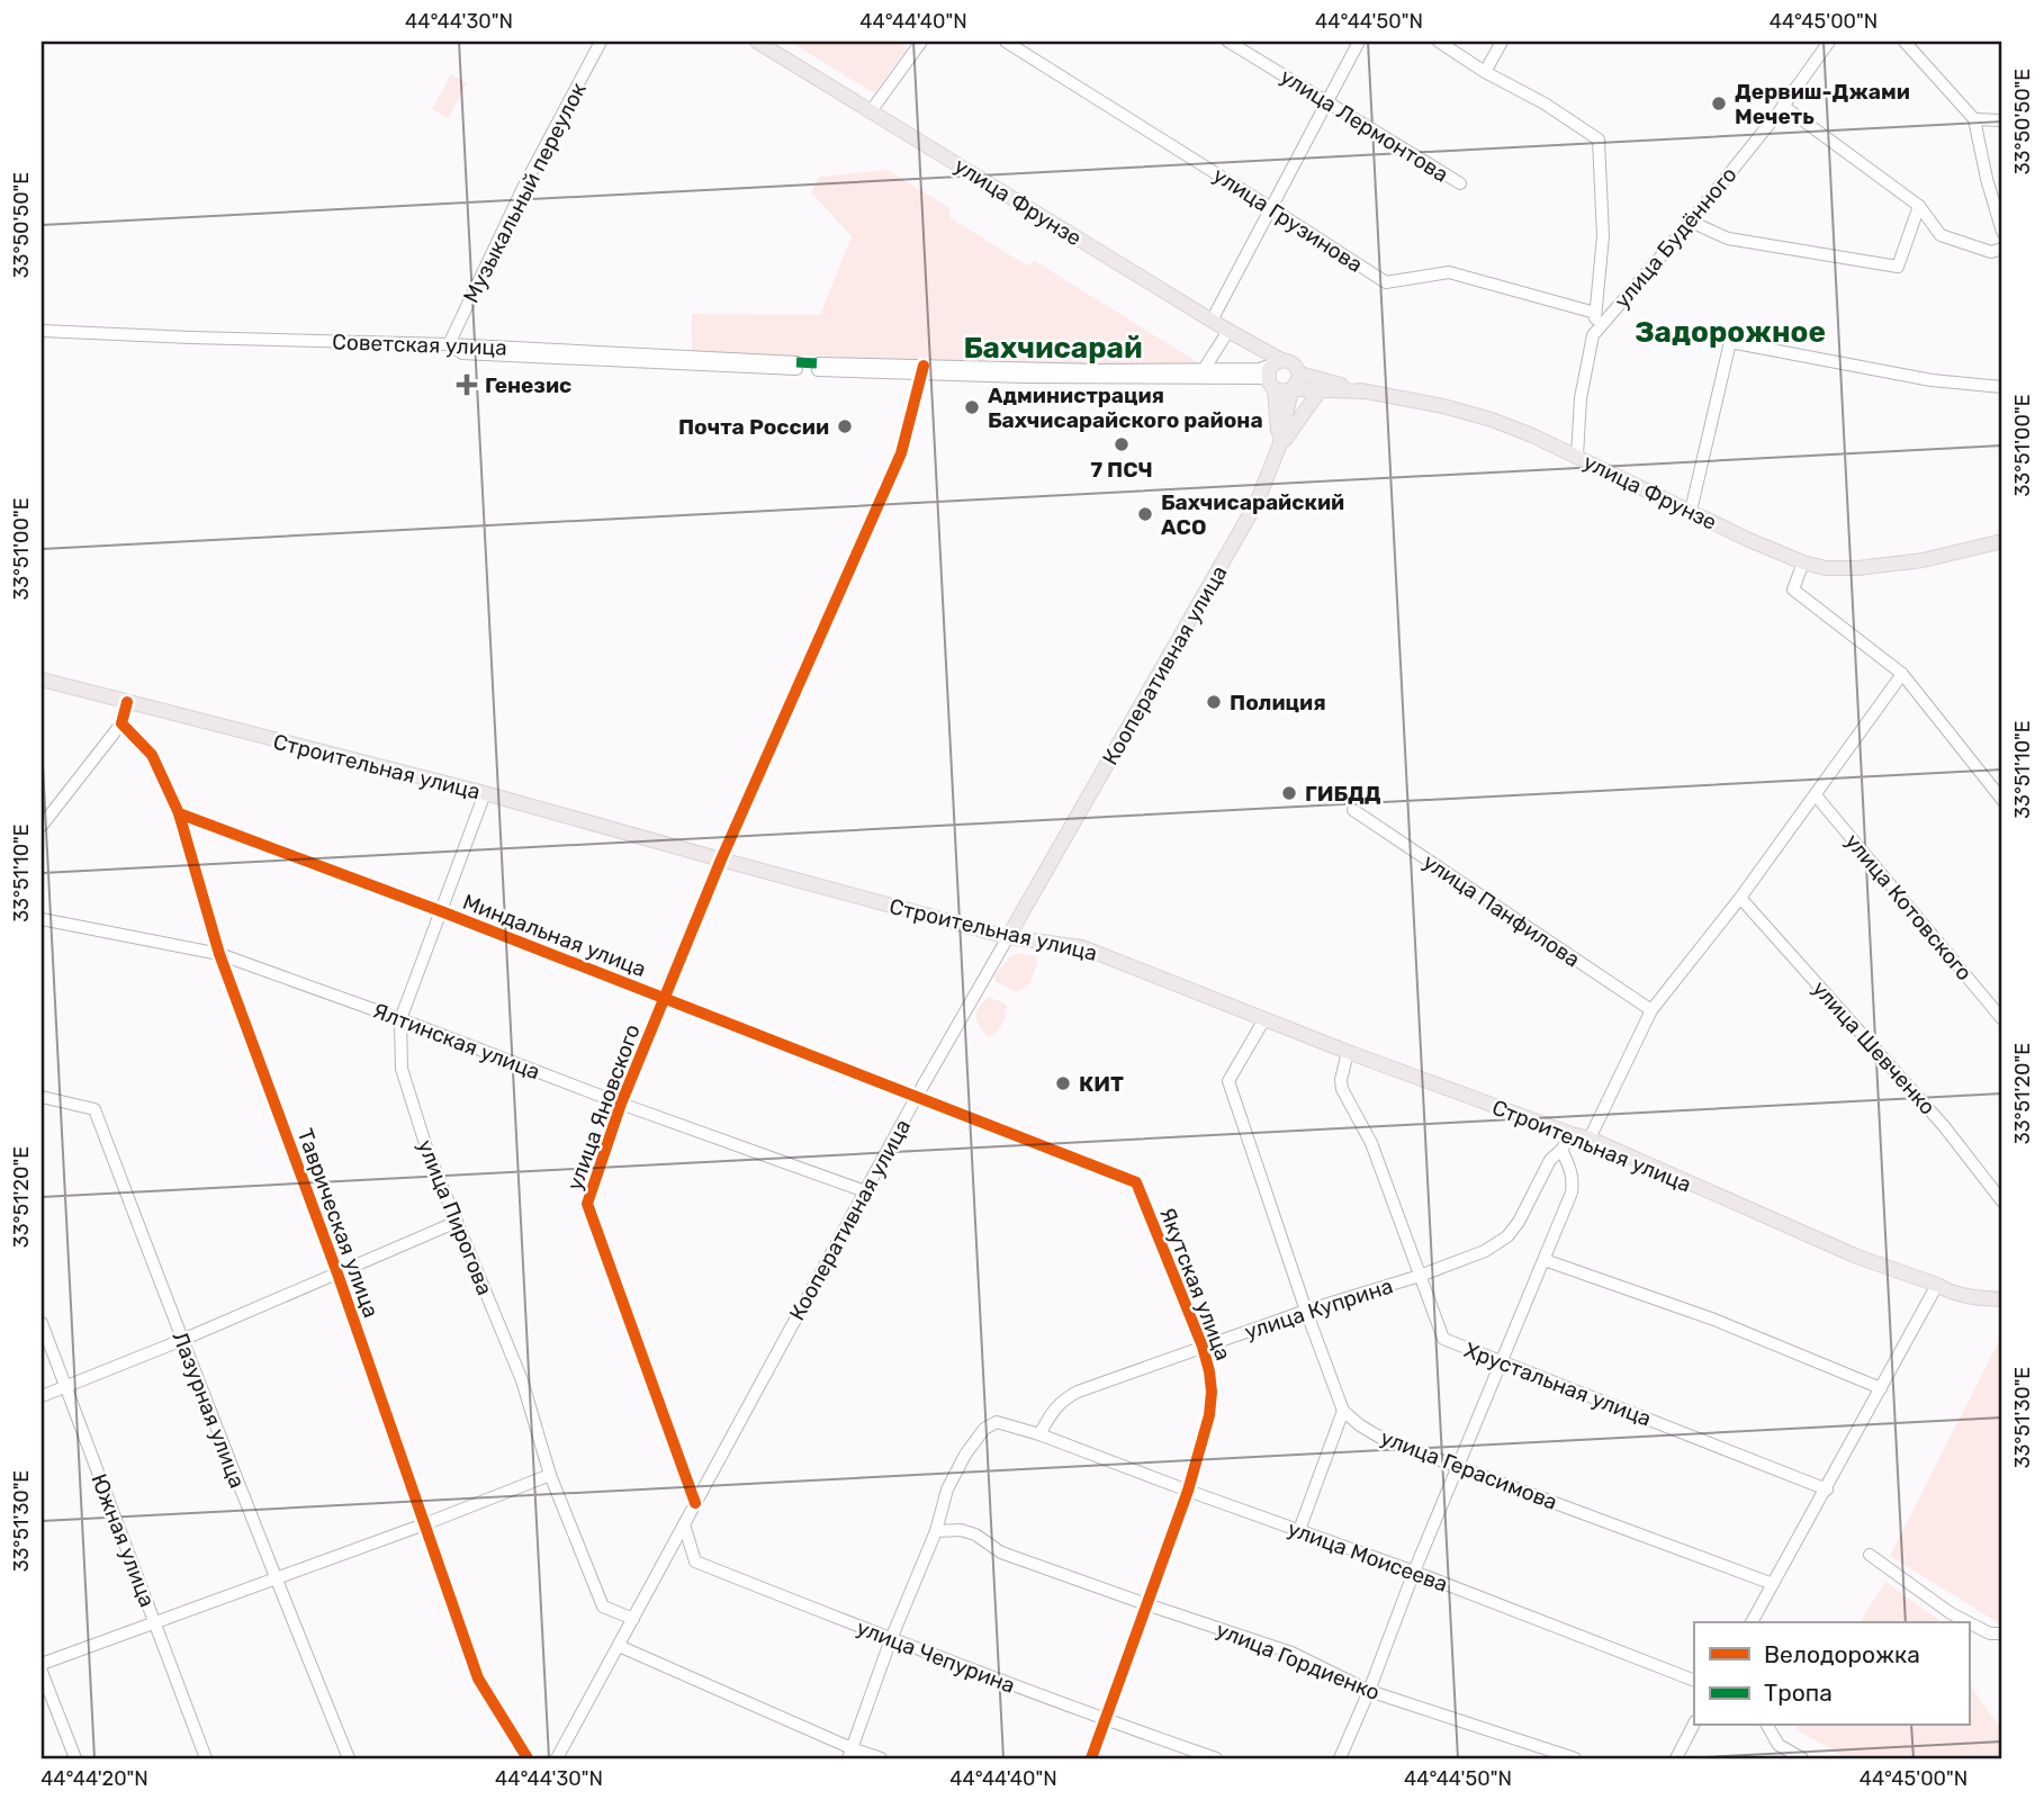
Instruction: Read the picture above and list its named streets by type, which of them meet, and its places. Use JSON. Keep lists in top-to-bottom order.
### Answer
{
  "streets": {
    "main road": ["улица Фрунзе", "Кооперативная улица", "Строительная улица"],
    "street": [
      "улица Лермонтова",
      "Музыкальный переулок",
      "улица Грузинова",
      "улица Будённого",
      "Советская улица",
      "улица Котовского",
      "улица Панфилова",
      "Миндальная улица",
      "Ялтинская улица",
      "улица Шевченко",
      "улица Яновского",
      "улица Пирогова",
      "Таврическая улица",
      "Якутская улица",
      "улица Куприна",
      "Хрустальная улица",
      "Лазурная улица",
      "улица Герасимова",
      "Южная улица",
      "улица Моисеева",
      "улица Чепурина",
      "улица Гордиенко"
    ]
  },
  "crossings": [
    ["Музыкальный переулок", "Советская улица"],
    ["улица Фрунзе", "улица Будённого"],
    ["улица Фрунзе", "Кооперативная улица"],
    ["Кооперативная улица", "Строительная улица"],
    ["Кооперативная улица", "Миндальная улица"],
    ["Кооперативная улица", "Ялтинская улица"],
    ["Кооперативная улица", "улица Яновского"],
    ["Кооперативная улица", "улица Пирогова"],
    ["Кооперативная улица", "Якутская улица"],
    ["Кооперативная улица", "улица Чепурина"],
    ["Строительная улица", "улица Яновского"],
    ["Строительная улица", "улица Пирогова"],
    ["Строительная улица", "улица Куприна"],
    ["Строительная улица", "Хрустальная улица"],
    ["Миндальная улица", "улица Яновского"],
    ["Миндальная улица", "улица Пирогова"],
    ["Миндальная улица", "Таврическая улица"],
    ["Миндальная улица", "Якутская улица"],
    ["Ялтинская улица", "улица Яновского"],
    ["Ялтинская улица", "улица Пирогова"],
    ["Ялтинская улица", "Таврическая улица"],
    ["Якутская улица", "улица Куприна"],
    ["Якутская улица", "улица Моисеева"],
    ["Якутская улица", "улица Чепурина"],
    ["Якутская улица", "улица Гордиенко"],
    ["улица Куприна", "Хрустальная улица"],
    ["улица Куприна", "улица Моисеева"]
  ],
  "districts": ["Задорожное", "Бахчисарай"],
  "places": {
    "other": [
      "Дервиш-Джами Мечеть",
      "Администрация Бахчисарайского района",
      "Почта России",
      "7 ПСЧ",
      "Бахчисарайский АСО",
      "Полиция",
      "ГИБДД",
      "КИТ"
    ],
    "health": ["Генезис"]
  },
  "legend": ["Велодорожка", "Тропа"],
  "coordinates": [
    "44°44'30\"N",
    "44°44'40\"N",
    "44°44'50\"N",
    "44°45'00\"N",
    "33°50'50\"E",
    "33°51'00\"E",
    "33°51'10\"E",
    "33°51'20\"E",
    "33°51'30\"E",
    "44°44'20\"N"
  ]
}
